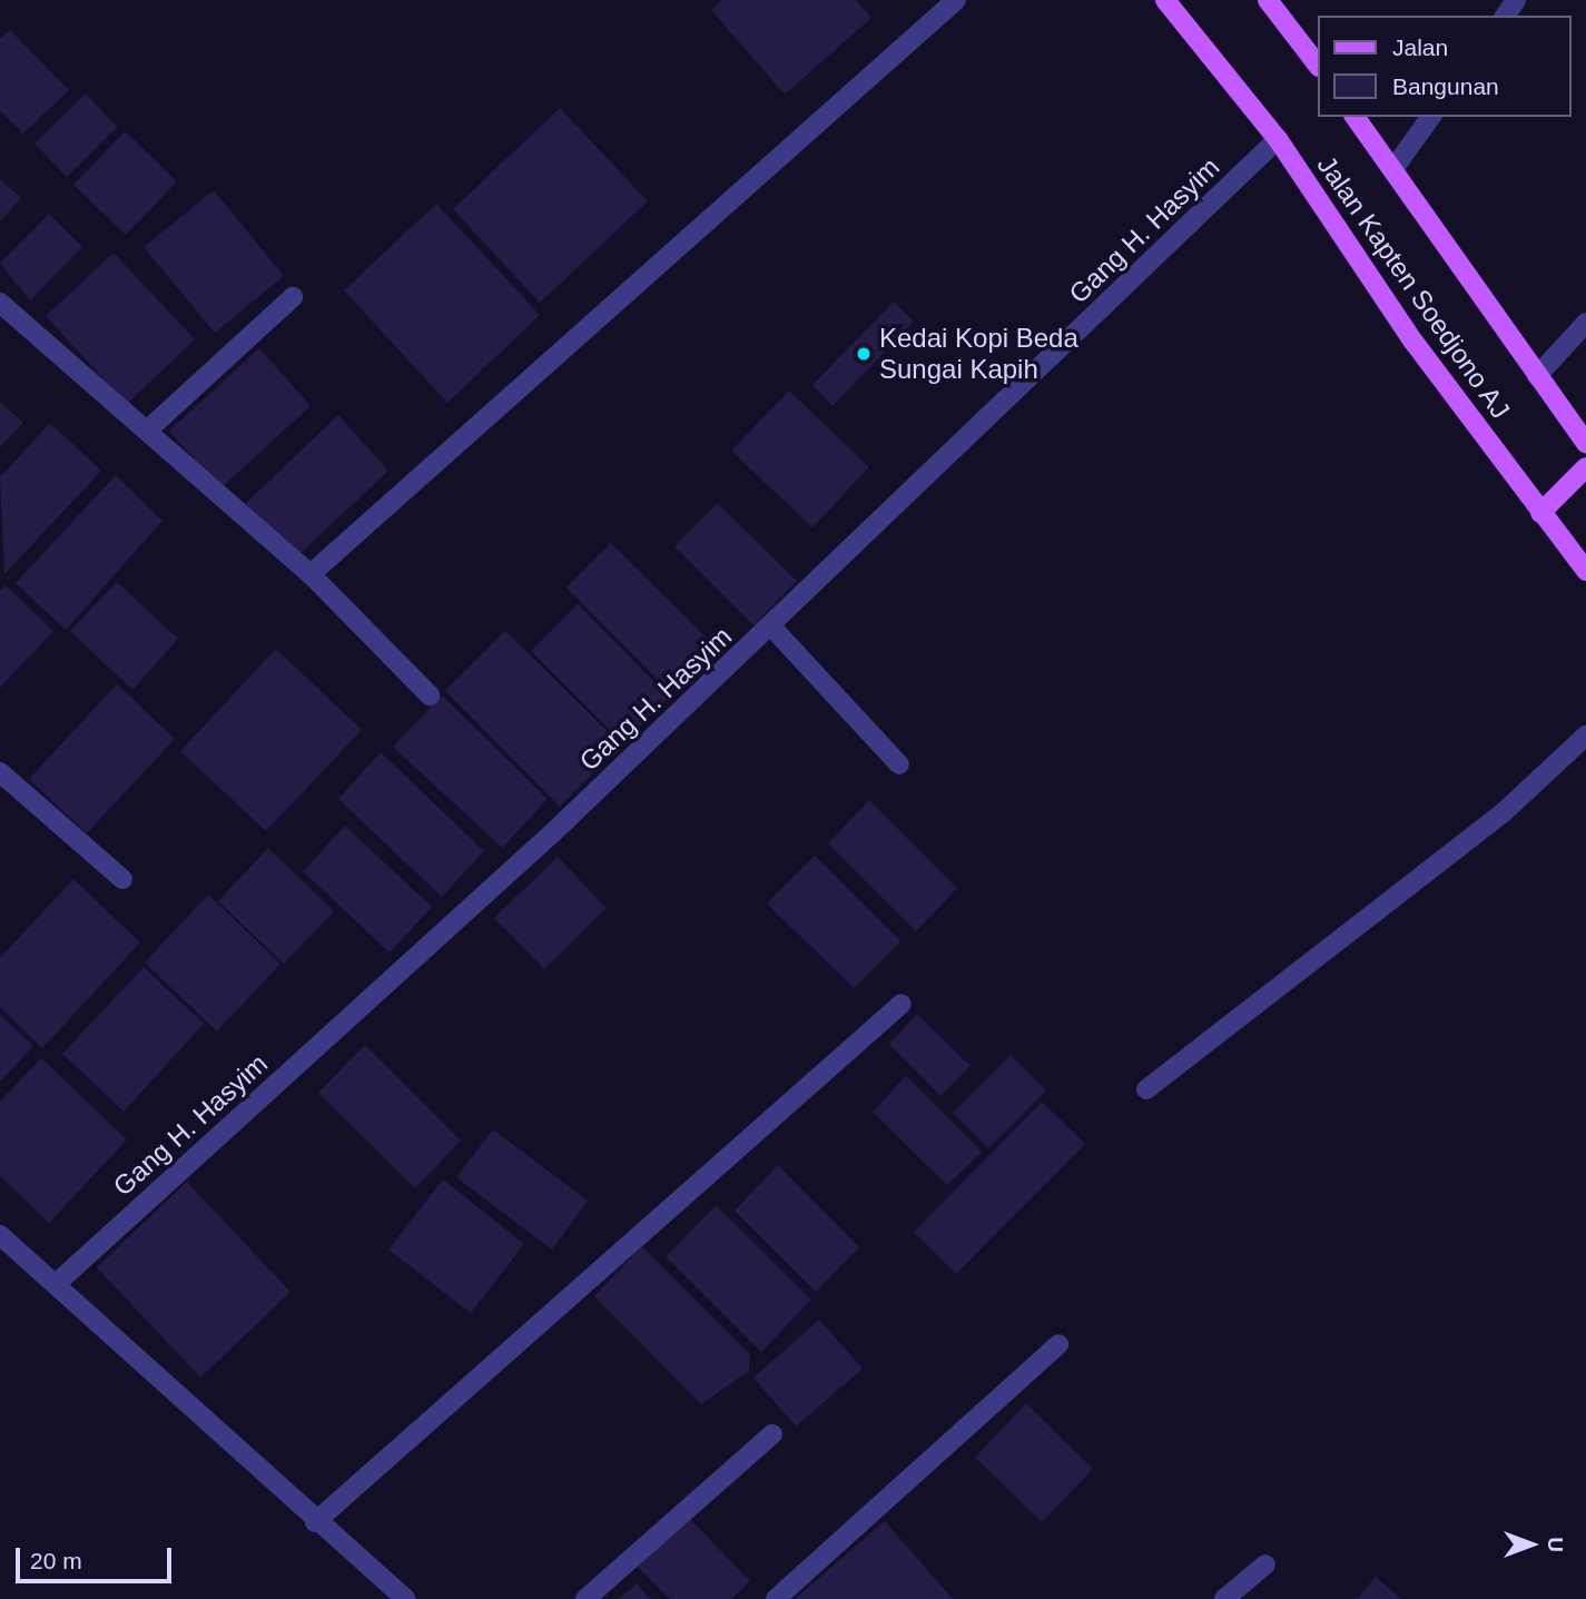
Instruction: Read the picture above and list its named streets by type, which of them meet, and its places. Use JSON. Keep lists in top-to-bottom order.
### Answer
{
  "streets": {
    "main road": ["Jalan Kapten Soedjono AJ"],
    "street": ["Gang H. Hasyim"]
  },
  "crossings": [
    ["Gang H. Hasyim", "Jalan Kapten Soedjono AJ"]
  ],
  "places": ["Kedai Kopi Beda Sungai Kapih"],
  "legend": ["Jalan", "Bangunan"],
  "scale_bar": "20 m",
  "north": "right"
}
